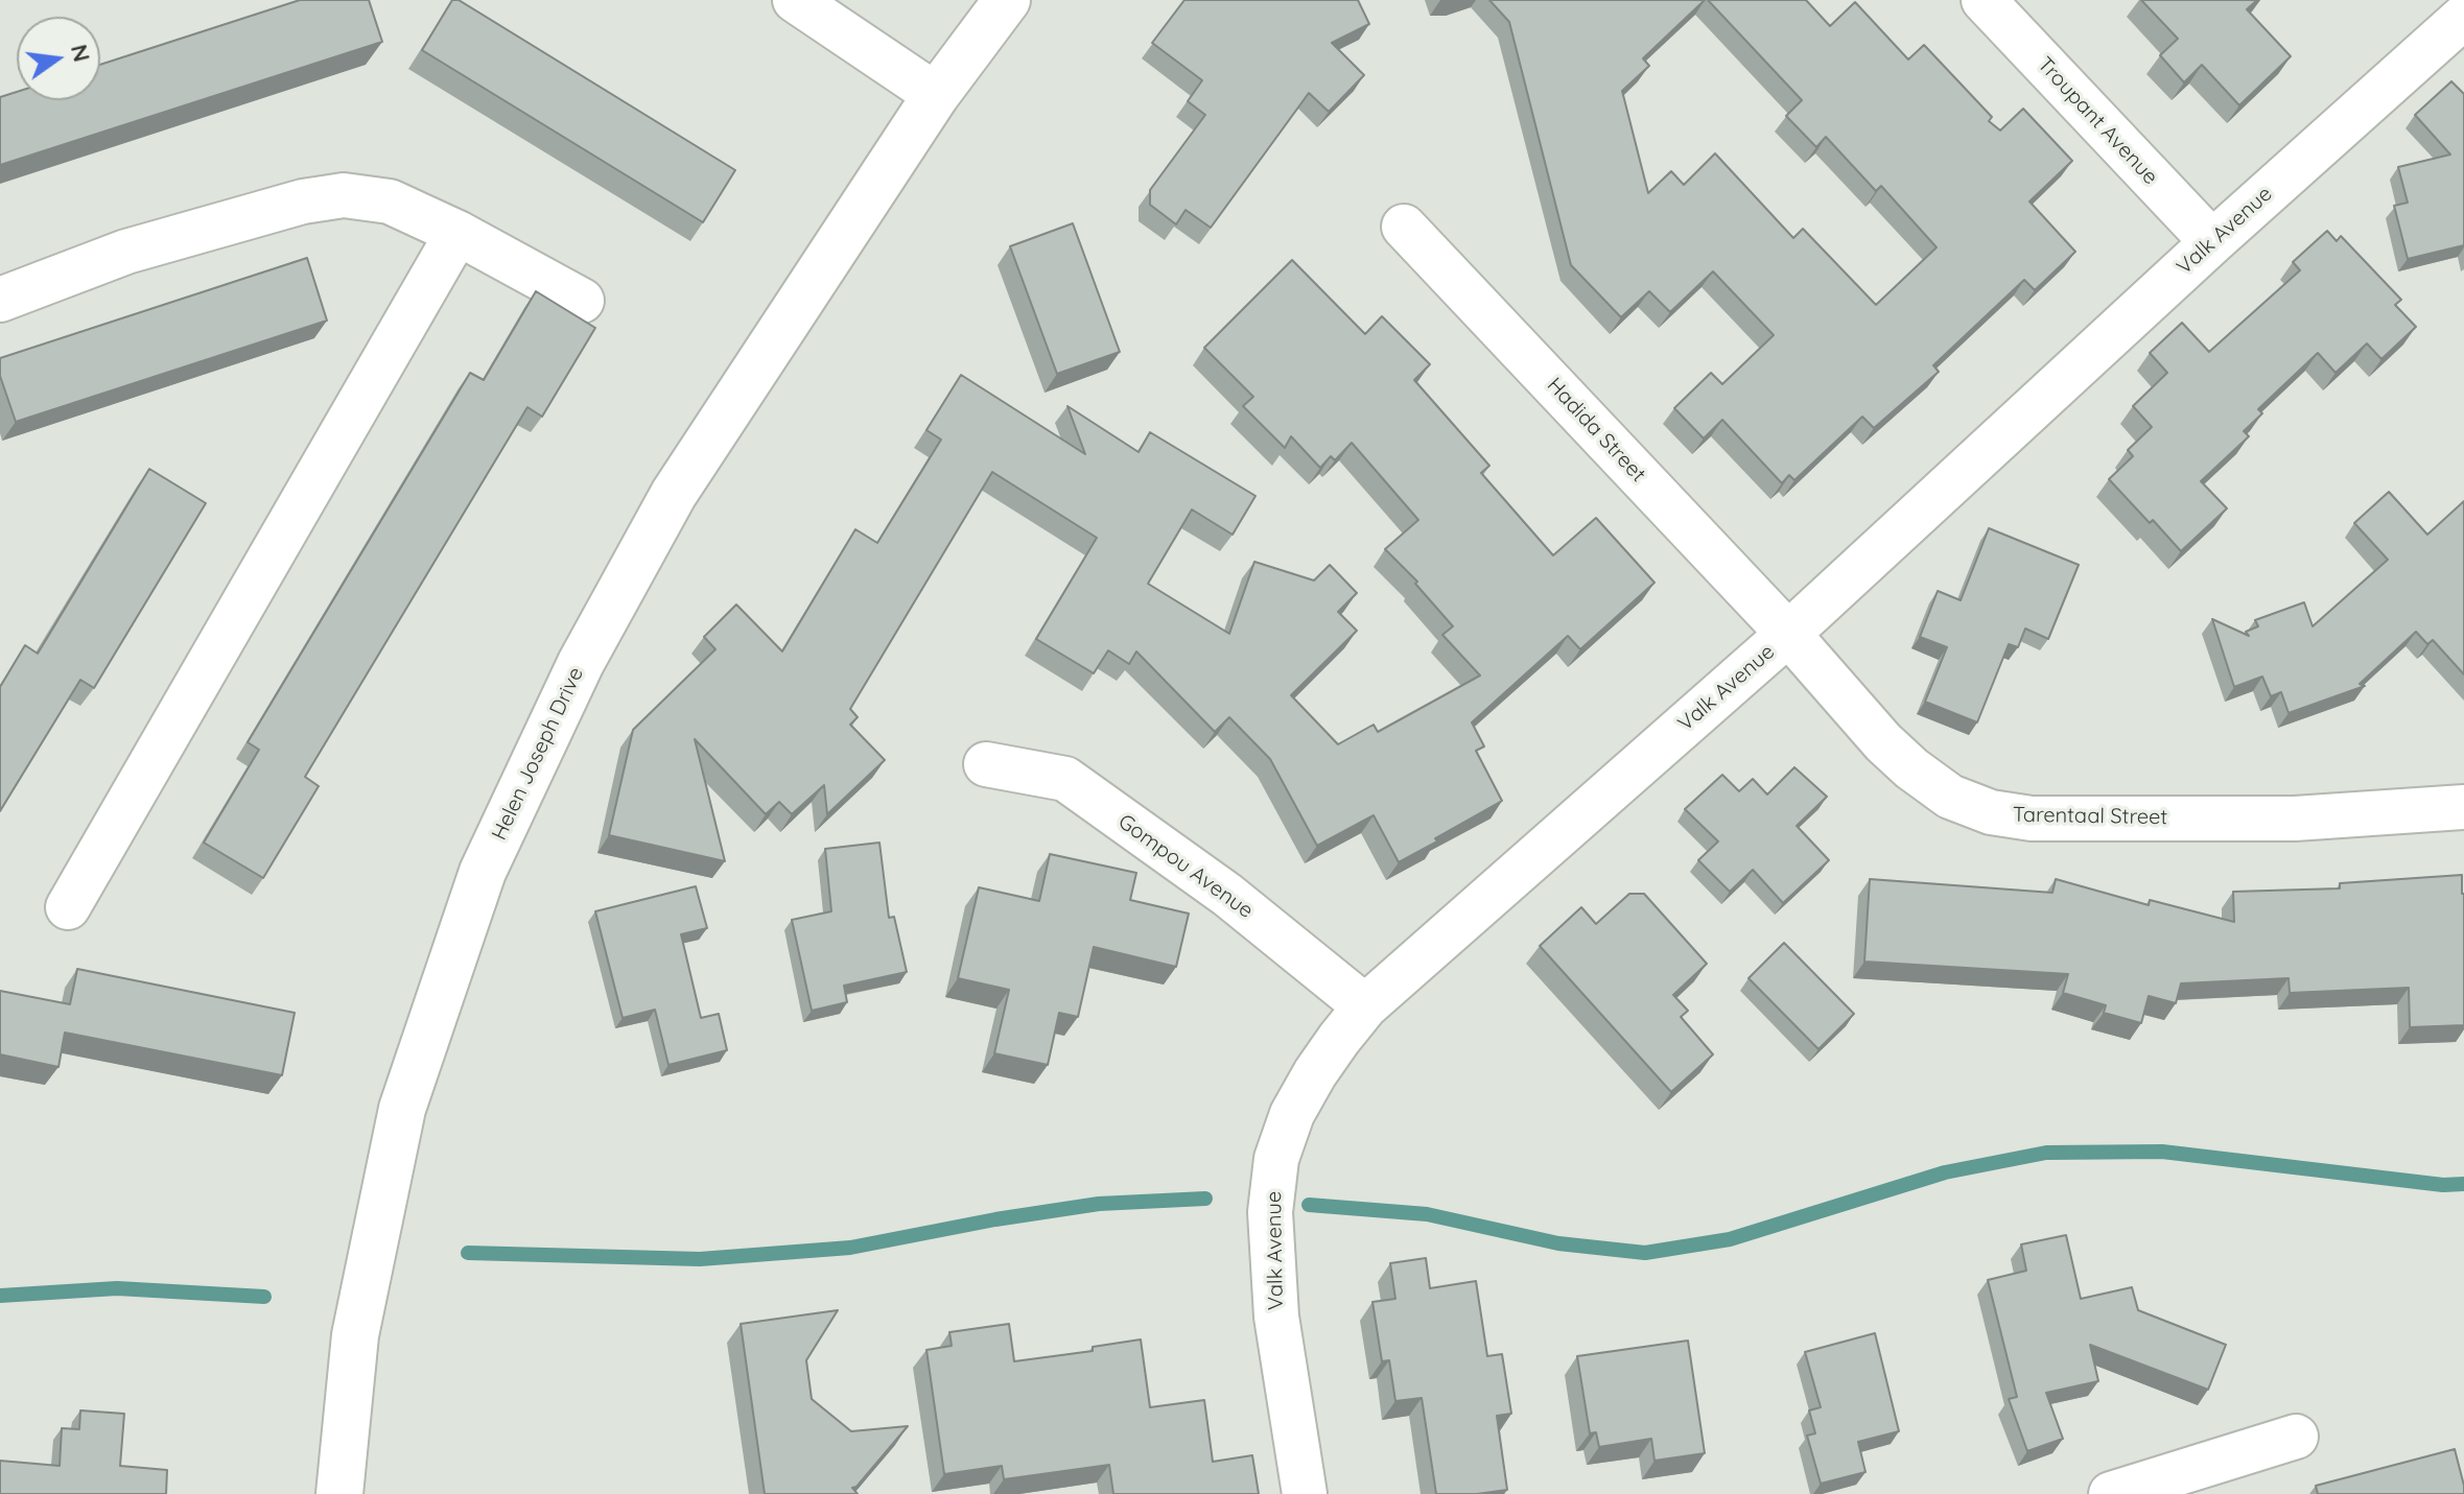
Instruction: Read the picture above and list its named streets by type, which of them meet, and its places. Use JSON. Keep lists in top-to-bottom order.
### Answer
{
  "streets": {
    "street": [
      "Troupant Avenue",
      "Valk Avenue",
      "Hadida Street",
      "Helen Joseph Drive",
      "Tarentaal Street",
      "Gompou Avenue"
    ]
  },
  "crossings": [
    ["Troupant Avenue", "Valk Avenue"],
    ["Valk Avenue", "Hadida Street"],
    ["Valk Avenue", "Tarentaal Street"],
    ["Valk Avenue", "Gompou Avenue"],
    ["Hadida Street", "Tarentaal Street"]
  ],
  "north": "right"
}
